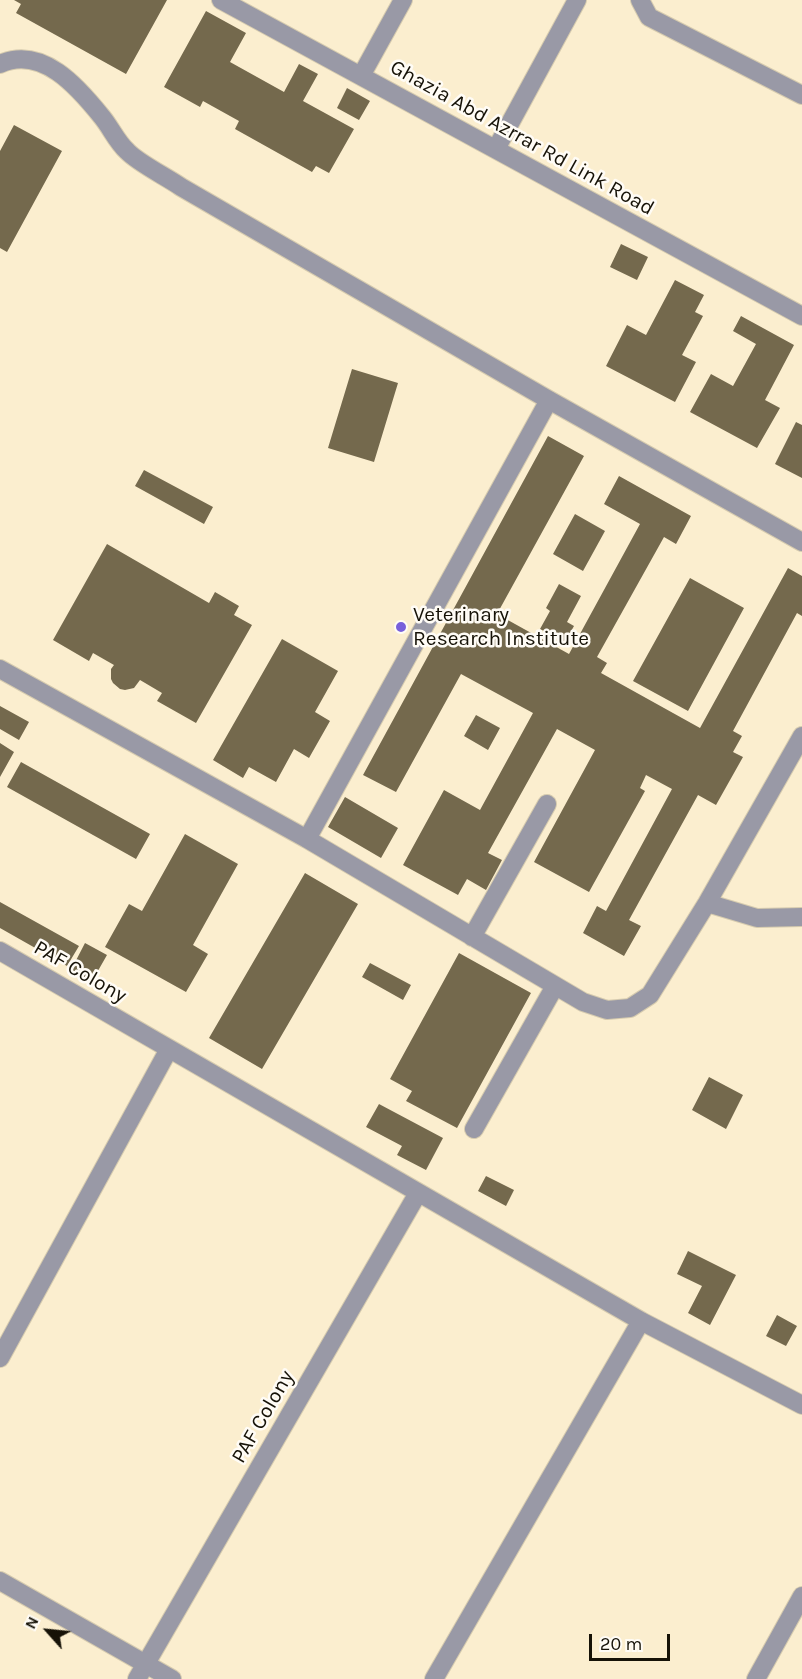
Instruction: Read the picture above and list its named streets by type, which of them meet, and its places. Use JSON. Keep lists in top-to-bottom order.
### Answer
{
  "streets": {
    "street": ["Ghazia Abd Azrrar Rd Link Road", "PAF Colony"]
  },
  "places": ["Veterinary Research Institute"],
  "scale_bar": "20 m",
  "north": "top left"
}
